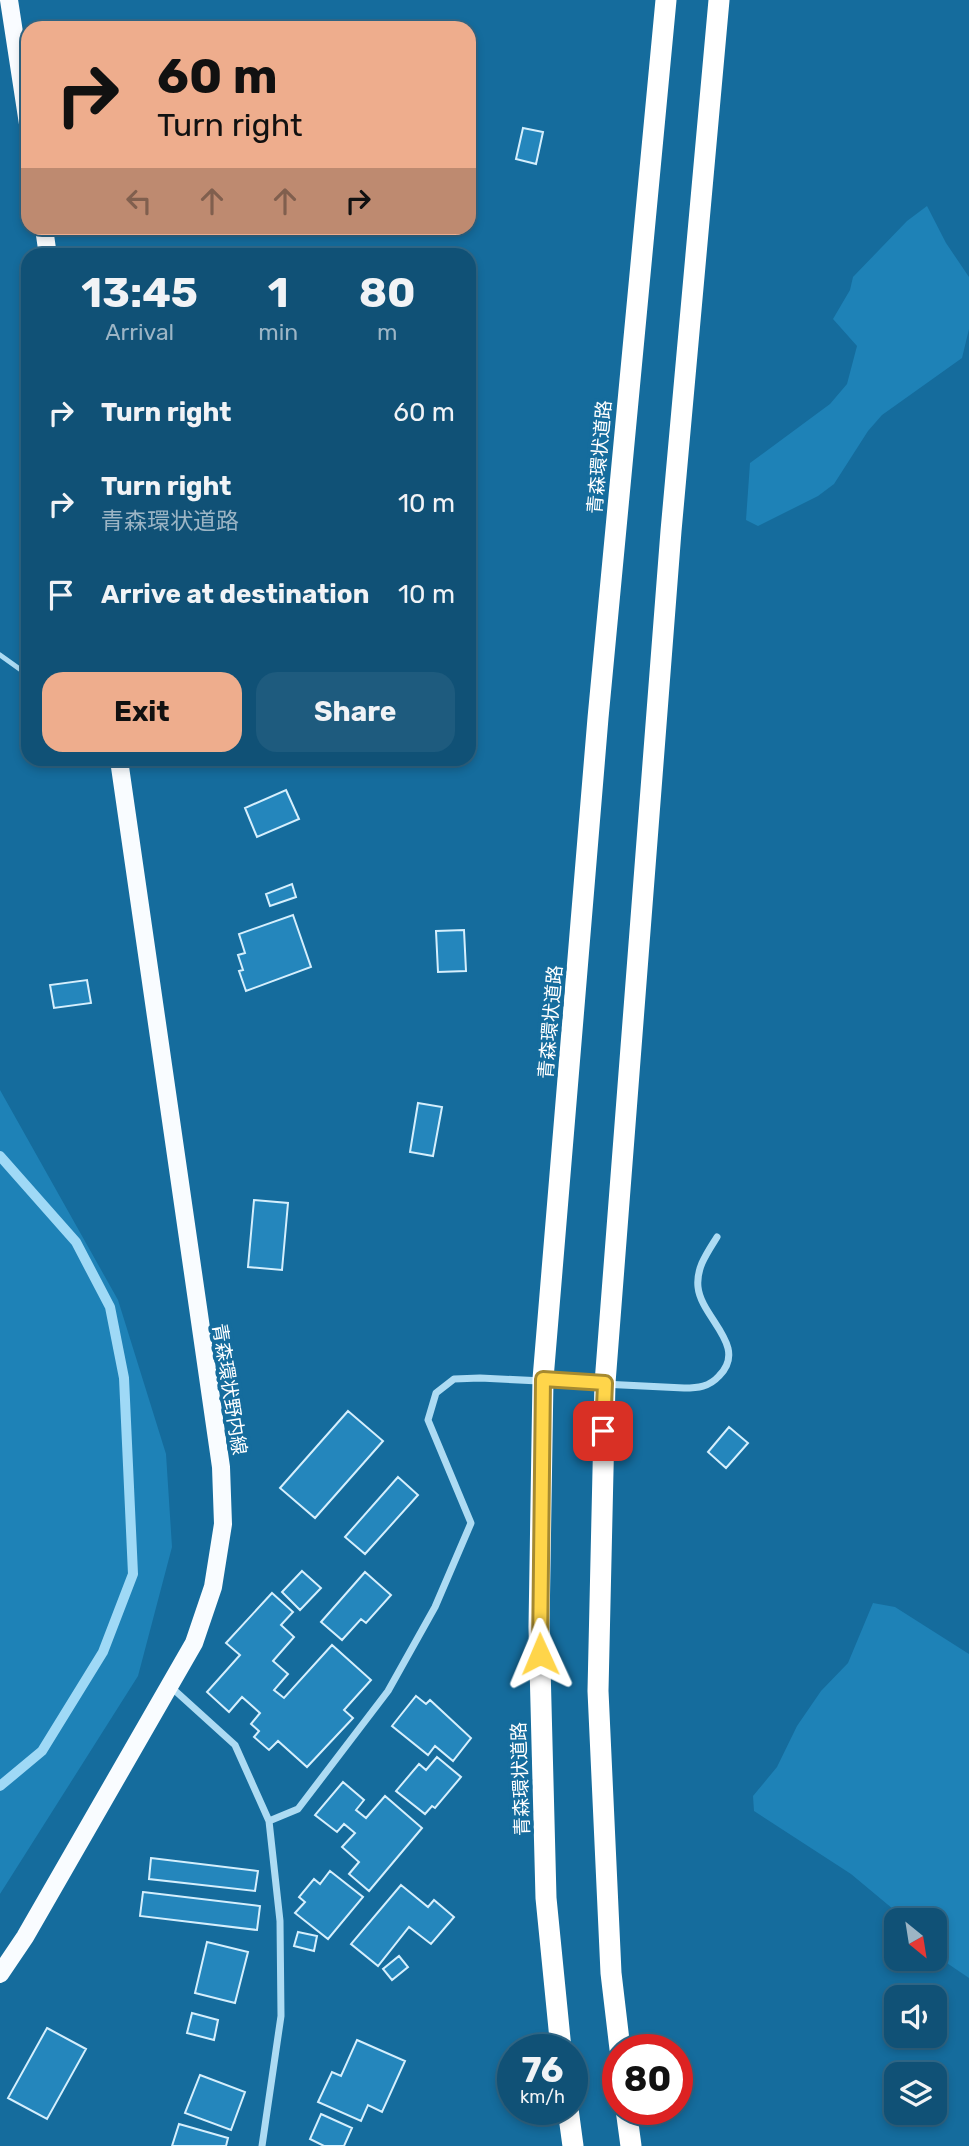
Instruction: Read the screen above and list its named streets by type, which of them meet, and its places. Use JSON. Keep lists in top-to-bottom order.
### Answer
{
  "streets": {
    "highway": ["青森環状道路"],
    "main road": ["青森環状野内線"]
  },
  "north": "bottom right",
  "page": {
    "turn": ["60 m", "Turn right"],
    "eta": [
      "13:45",
      "Arrival",
      "1",
      "min",
      "80",
      "m"
    ],
    "list": [
      {
        "name": "Turn right",
        "value": "60 m"
      },
      {
        "name": "Turn right",
        "note": "青森環状道路",
        "value": "10 m"
      },
      {
        "name": "Arrive at destination",
        "value": "10 m"
      }
    ],
    "buttons": ["Exit", "Share"],
    "speed": "76 km/h",
    "limit": "80"
  }
}
